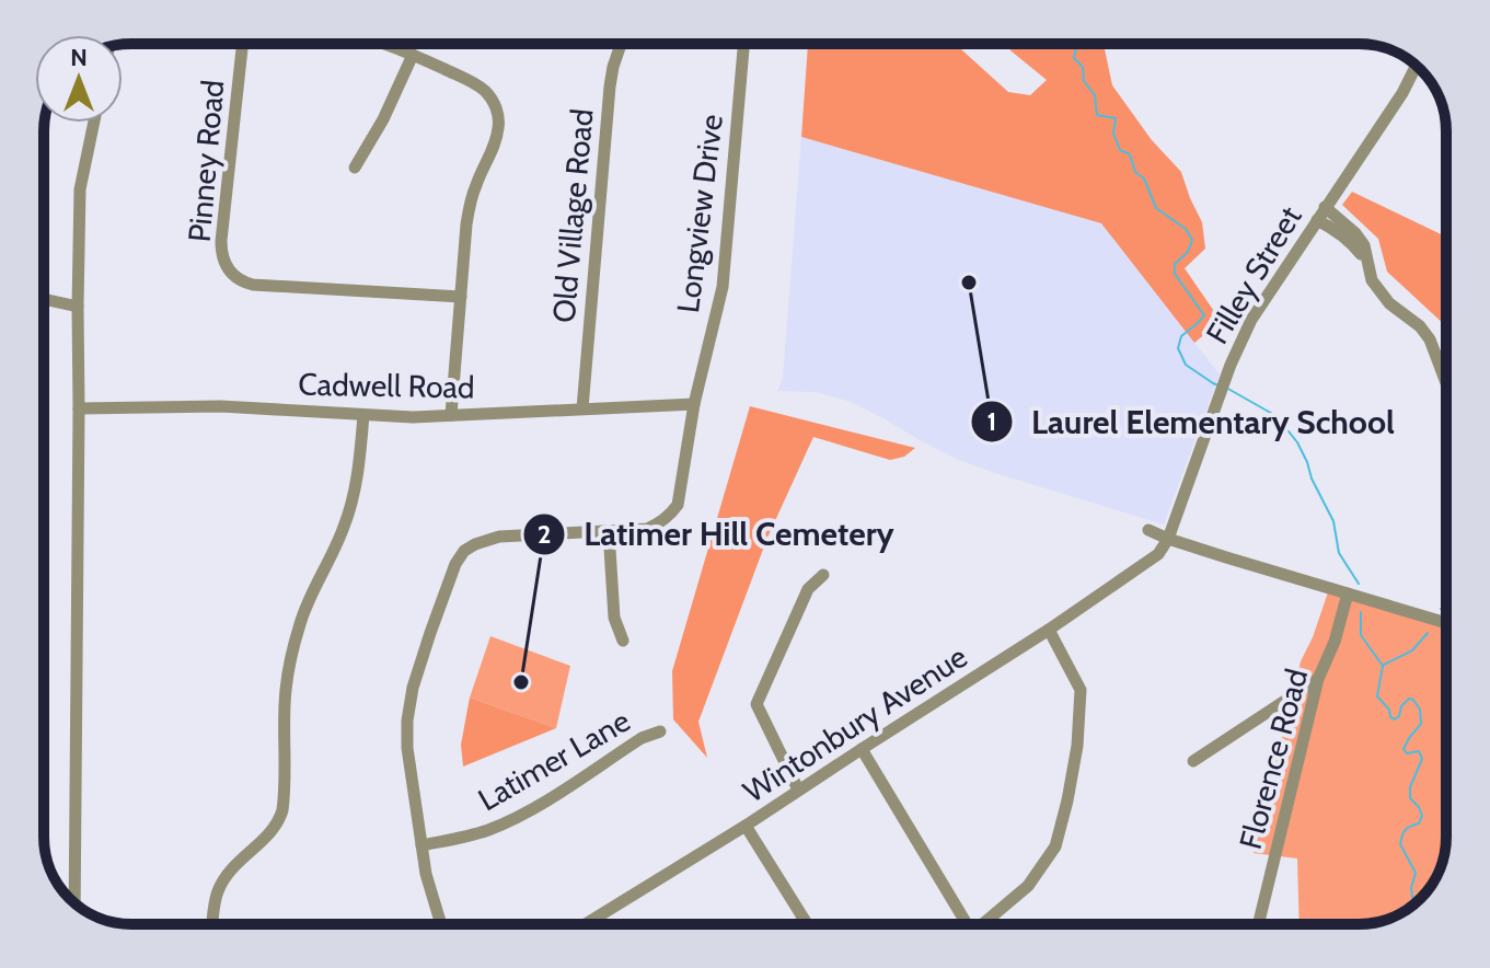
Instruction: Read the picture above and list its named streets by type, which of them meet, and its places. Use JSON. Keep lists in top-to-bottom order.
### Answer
{
  "streets": {
    "street": [
      "Pinney Road",
      "Longview Drive",
      "Old Village Road",
      "Filley Street",
      "Cadwell Road",
      "Wintonbury Avenue",
      "Florence Road",
      "Latimer Lane"
    ]
  },
  "crossings": [
    ["Longview Drive", "Cadwell Road"],
    ["Longview Drive", "Latimer Lane"],
    ["Old Village Road", "Cadwell Road"],
    ["Filley Street", "Wintonbury Avenue"]
  ],
  "places": ["Laurel Elementary School", "Latimer Hill Cemetery"],
  "north": "top"
}
